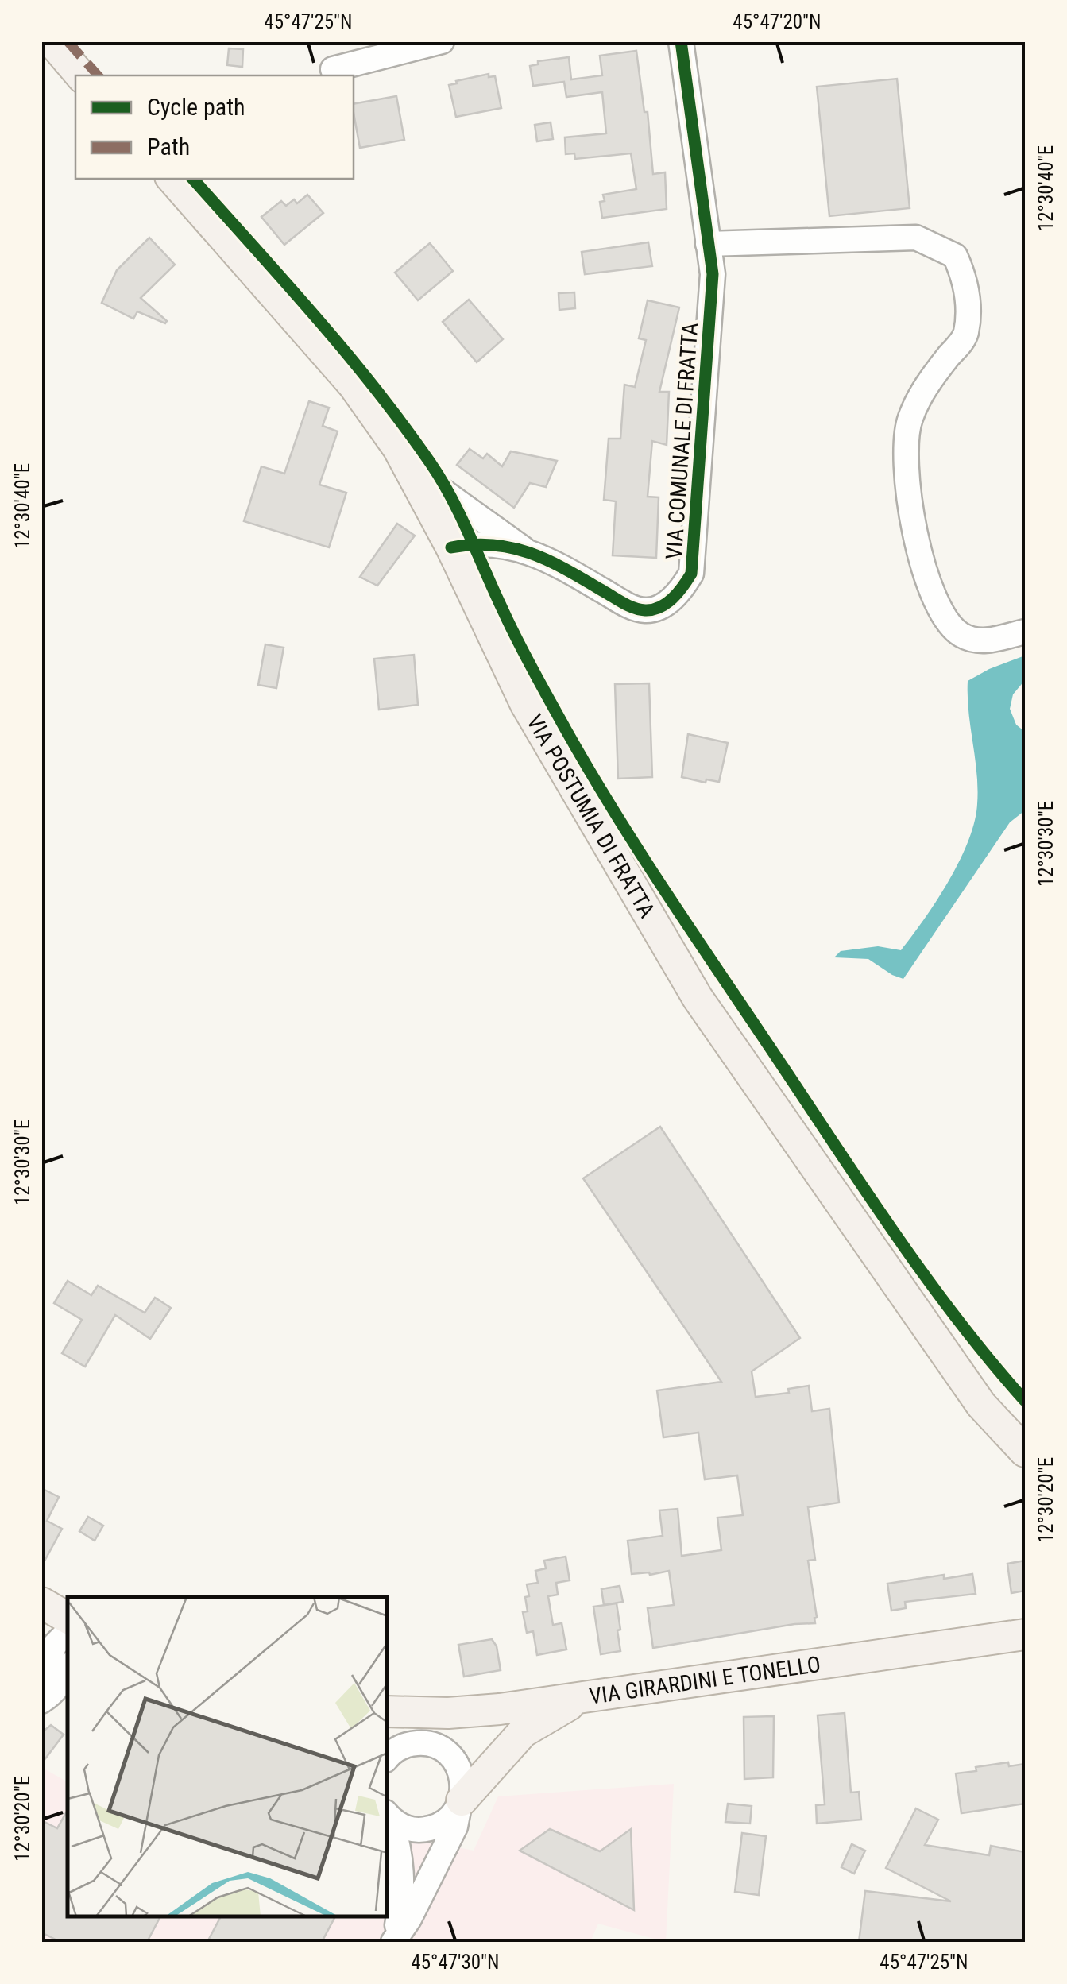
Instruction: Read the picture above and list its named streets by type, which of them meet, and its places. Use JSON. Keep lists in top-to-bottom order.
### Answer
{
  "streets": {
    "main road": ["VIA POSTUMIA DI FRATTA", "VIA GIRARDINI E TONELLO"],
    "street": ["VIA COMUNALE DI FRATTA"]
  },
  "crossings": [
    ["VIA COMUNALE DI FRATTA", "VIA POSTUMIA DI FRATTA"]
  ],
  "legend": ["Cycle path", "Path"],
  "coordinates": [
    "45°47'25\"N",
    "45°47'20\"N",
    "12°30'40\"E",
    "12°30'30\"E",
    "12°30'20\"E",
    "45°47'30\"N"
  ]
}
